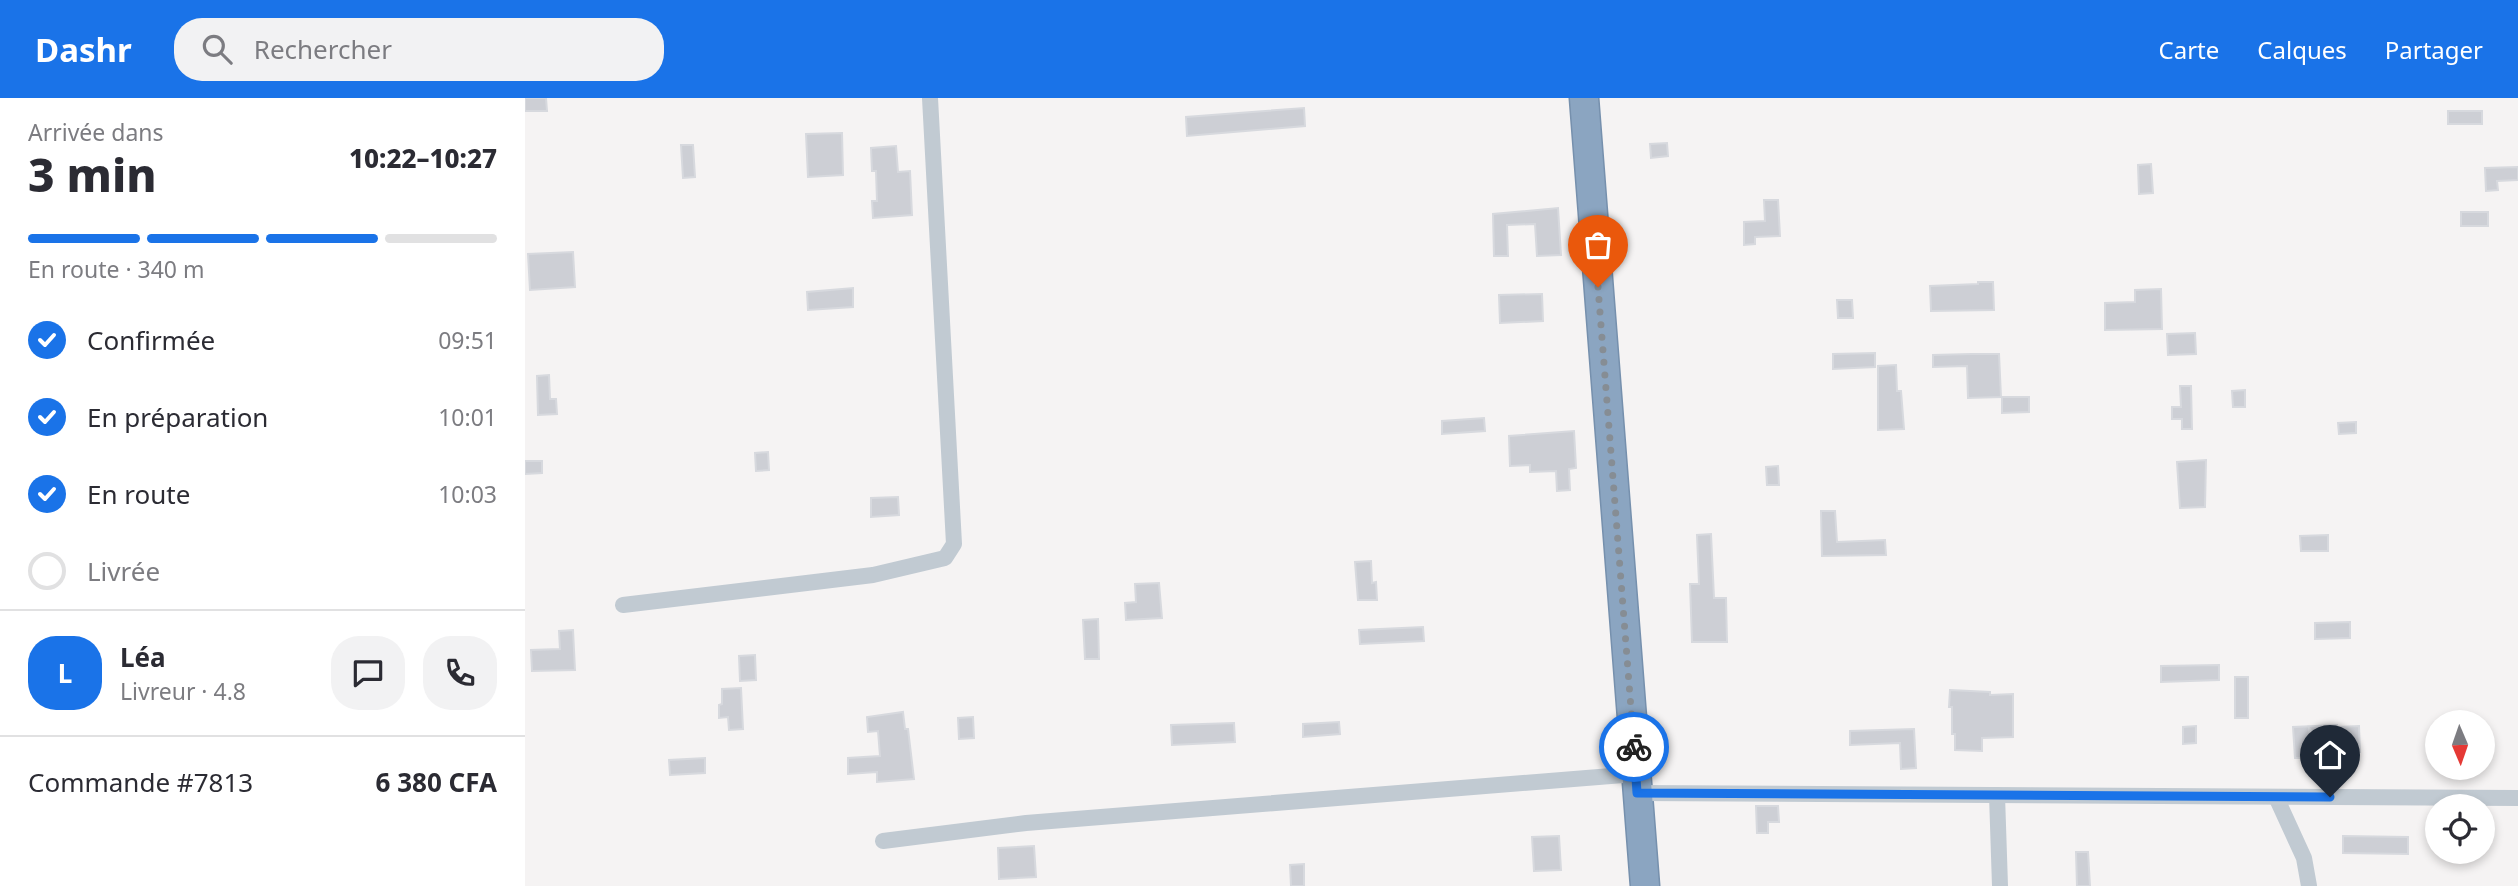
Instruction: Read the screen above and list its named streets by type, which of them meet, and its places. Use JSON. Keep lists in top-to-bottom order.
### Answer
{
  "north": "bottom",
  "page": {
    "header": "Dashr",
    "search": "Rechercher",
    "nav": ["Carte", "Calques", "Partager"],
    "heading": ["3 min", "Arrivée dans", "10:22–10:27"],
    "panel": [
      "Léa",
      "Livreur · 4.8",
      "Commande #7813",
      "6 380 CFA"
    ],
    "bar": "En route · 340 m",
    "list": [
      ["Confirmée", "09:51"],
      ["En préparation", "10:01"],
      ["En route", "10:03"],
      "Livrée"
    ],
    "round": "L"
  }
}
